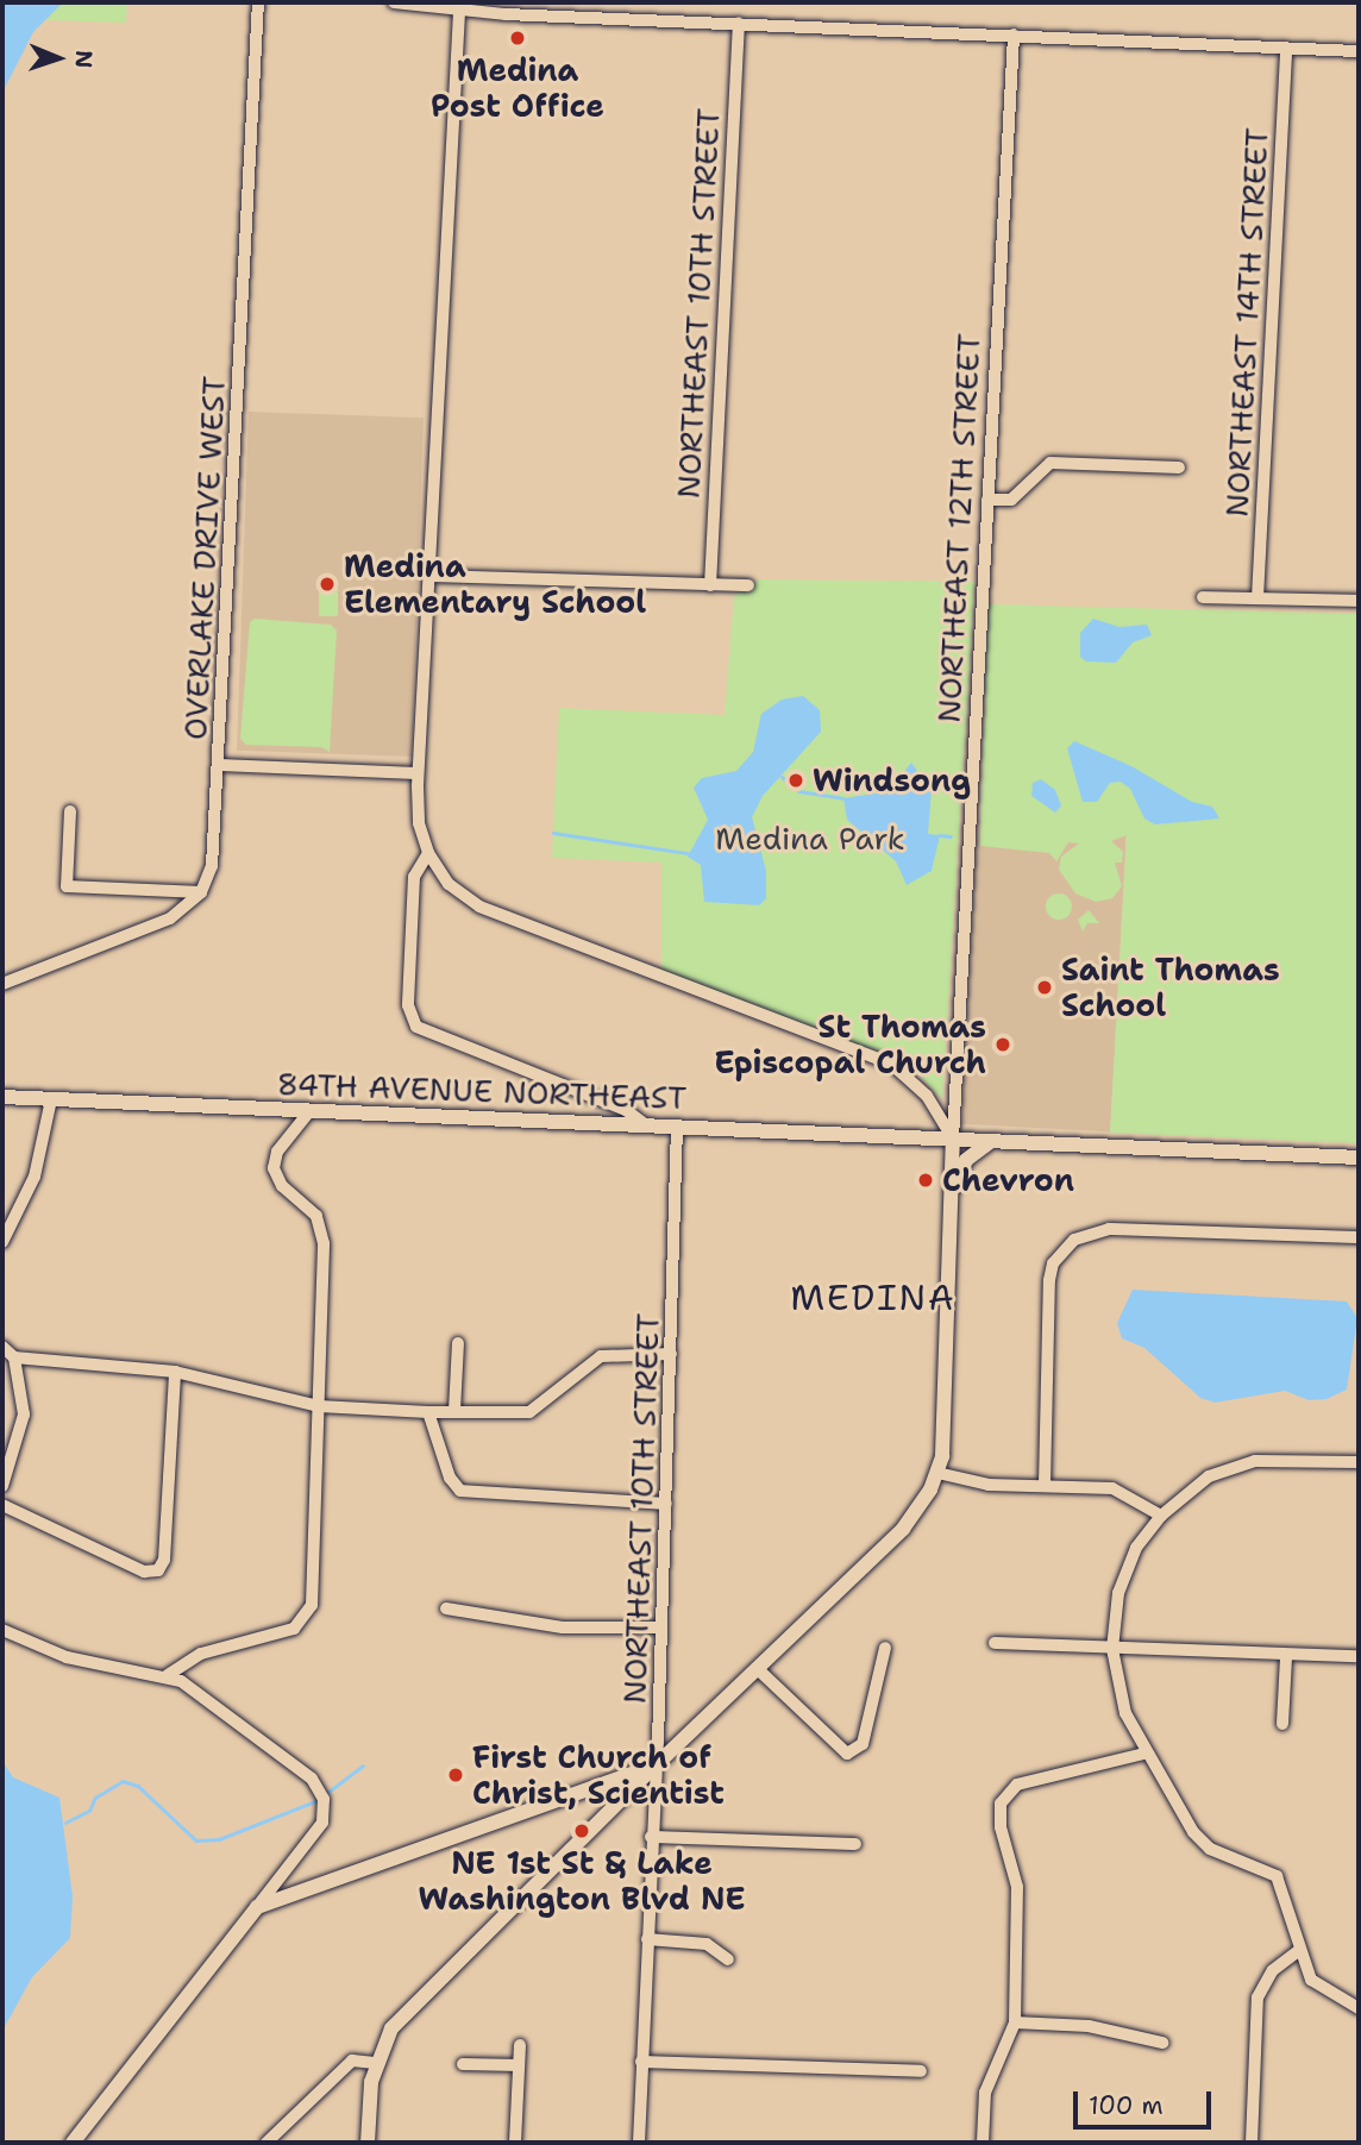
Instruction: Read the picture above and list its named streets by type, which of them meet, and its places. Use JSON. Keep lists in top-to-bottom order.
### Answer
{
  "streets": {
    "main road": ["NORTHEAST 12TH STREET", "84TH AVENUE NORTHEAST"],
    "street": ["NORTHEAST 10TH STREET", "NORTHEAST 14TH STREET", "OVERLAKE DRIVE WEST"]
  },
  "crossings": [
    ["NORTHEAST 10TH STREET", "84TH AVENUE NORTHEAST"],
    ["NORTHEAST 12TH STREET", "84TH AVENUE NORTHEAST"]
  ],
  "districts": ["MEDINA"],
  "parks": ["Medina Park"],
  "places": [
    "Medina Post Office",
    "Medina Elementary School",
    "Windsong",
    "Saint Thomas School",
    "St Thomas Episcopal Church",
    "Chevron",
    "First Church of Christ, Scientist",
    "NE 1st St & Lake Washington Blvd NE"
  ],
  "scale_bar": "100 m",
  "north": "right"
}
